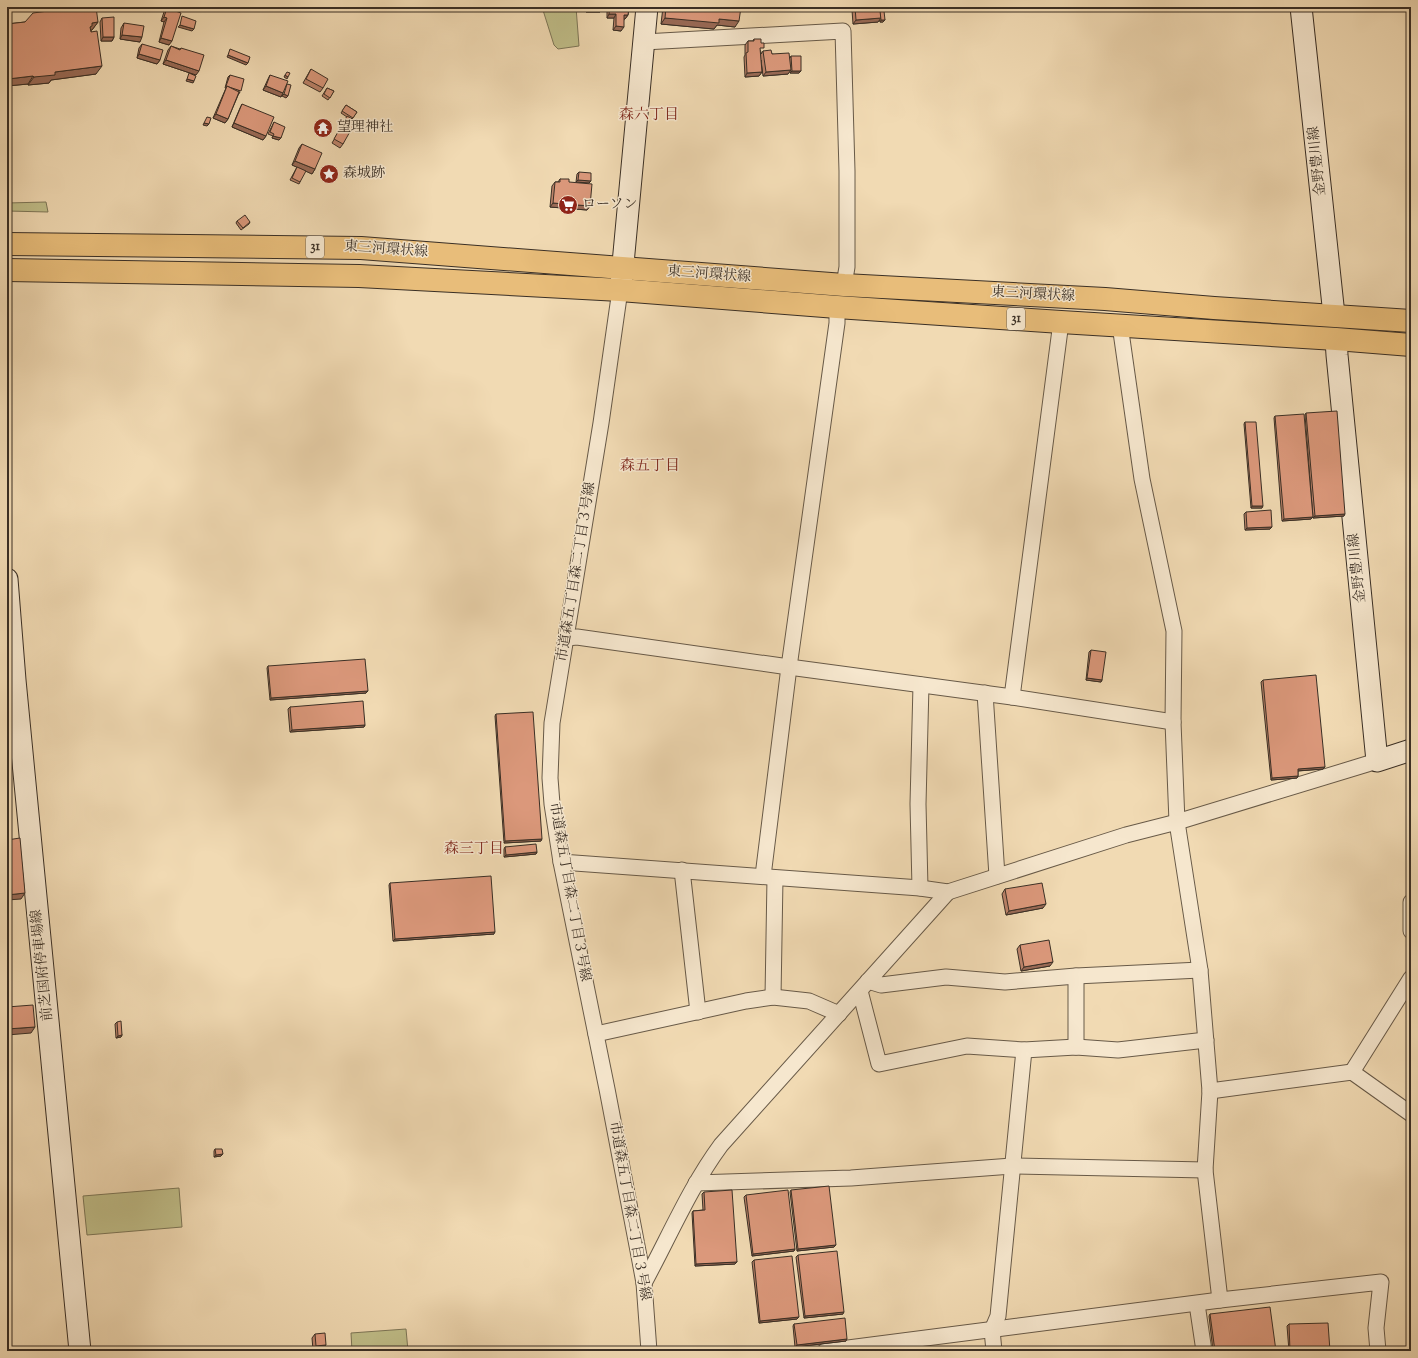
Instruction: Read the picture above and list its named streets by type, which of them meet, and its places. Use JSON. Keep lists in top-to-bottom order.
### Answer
{
  "streets": {
    "main road": [
      "金野豊川線",
      "31",
      "東三河環状線",
      "前芝国府停車場線"
    ],
    "street": ["市道森五丁目森二丁目３号線"]
  },
  "crossings": [
    ["金野豊川線", "東三河環状線"],
    ["東三河環状線", "市道森五丁目森二丁目３号線"]
  ],
  "districts": ["森六丁目", "森五丁目", "森三丁目"],
  "places": {
    "temple": ["望理神社"],
    "place": ["森城跡"],
    "supermarket": ["ローソン"]
  }
}
